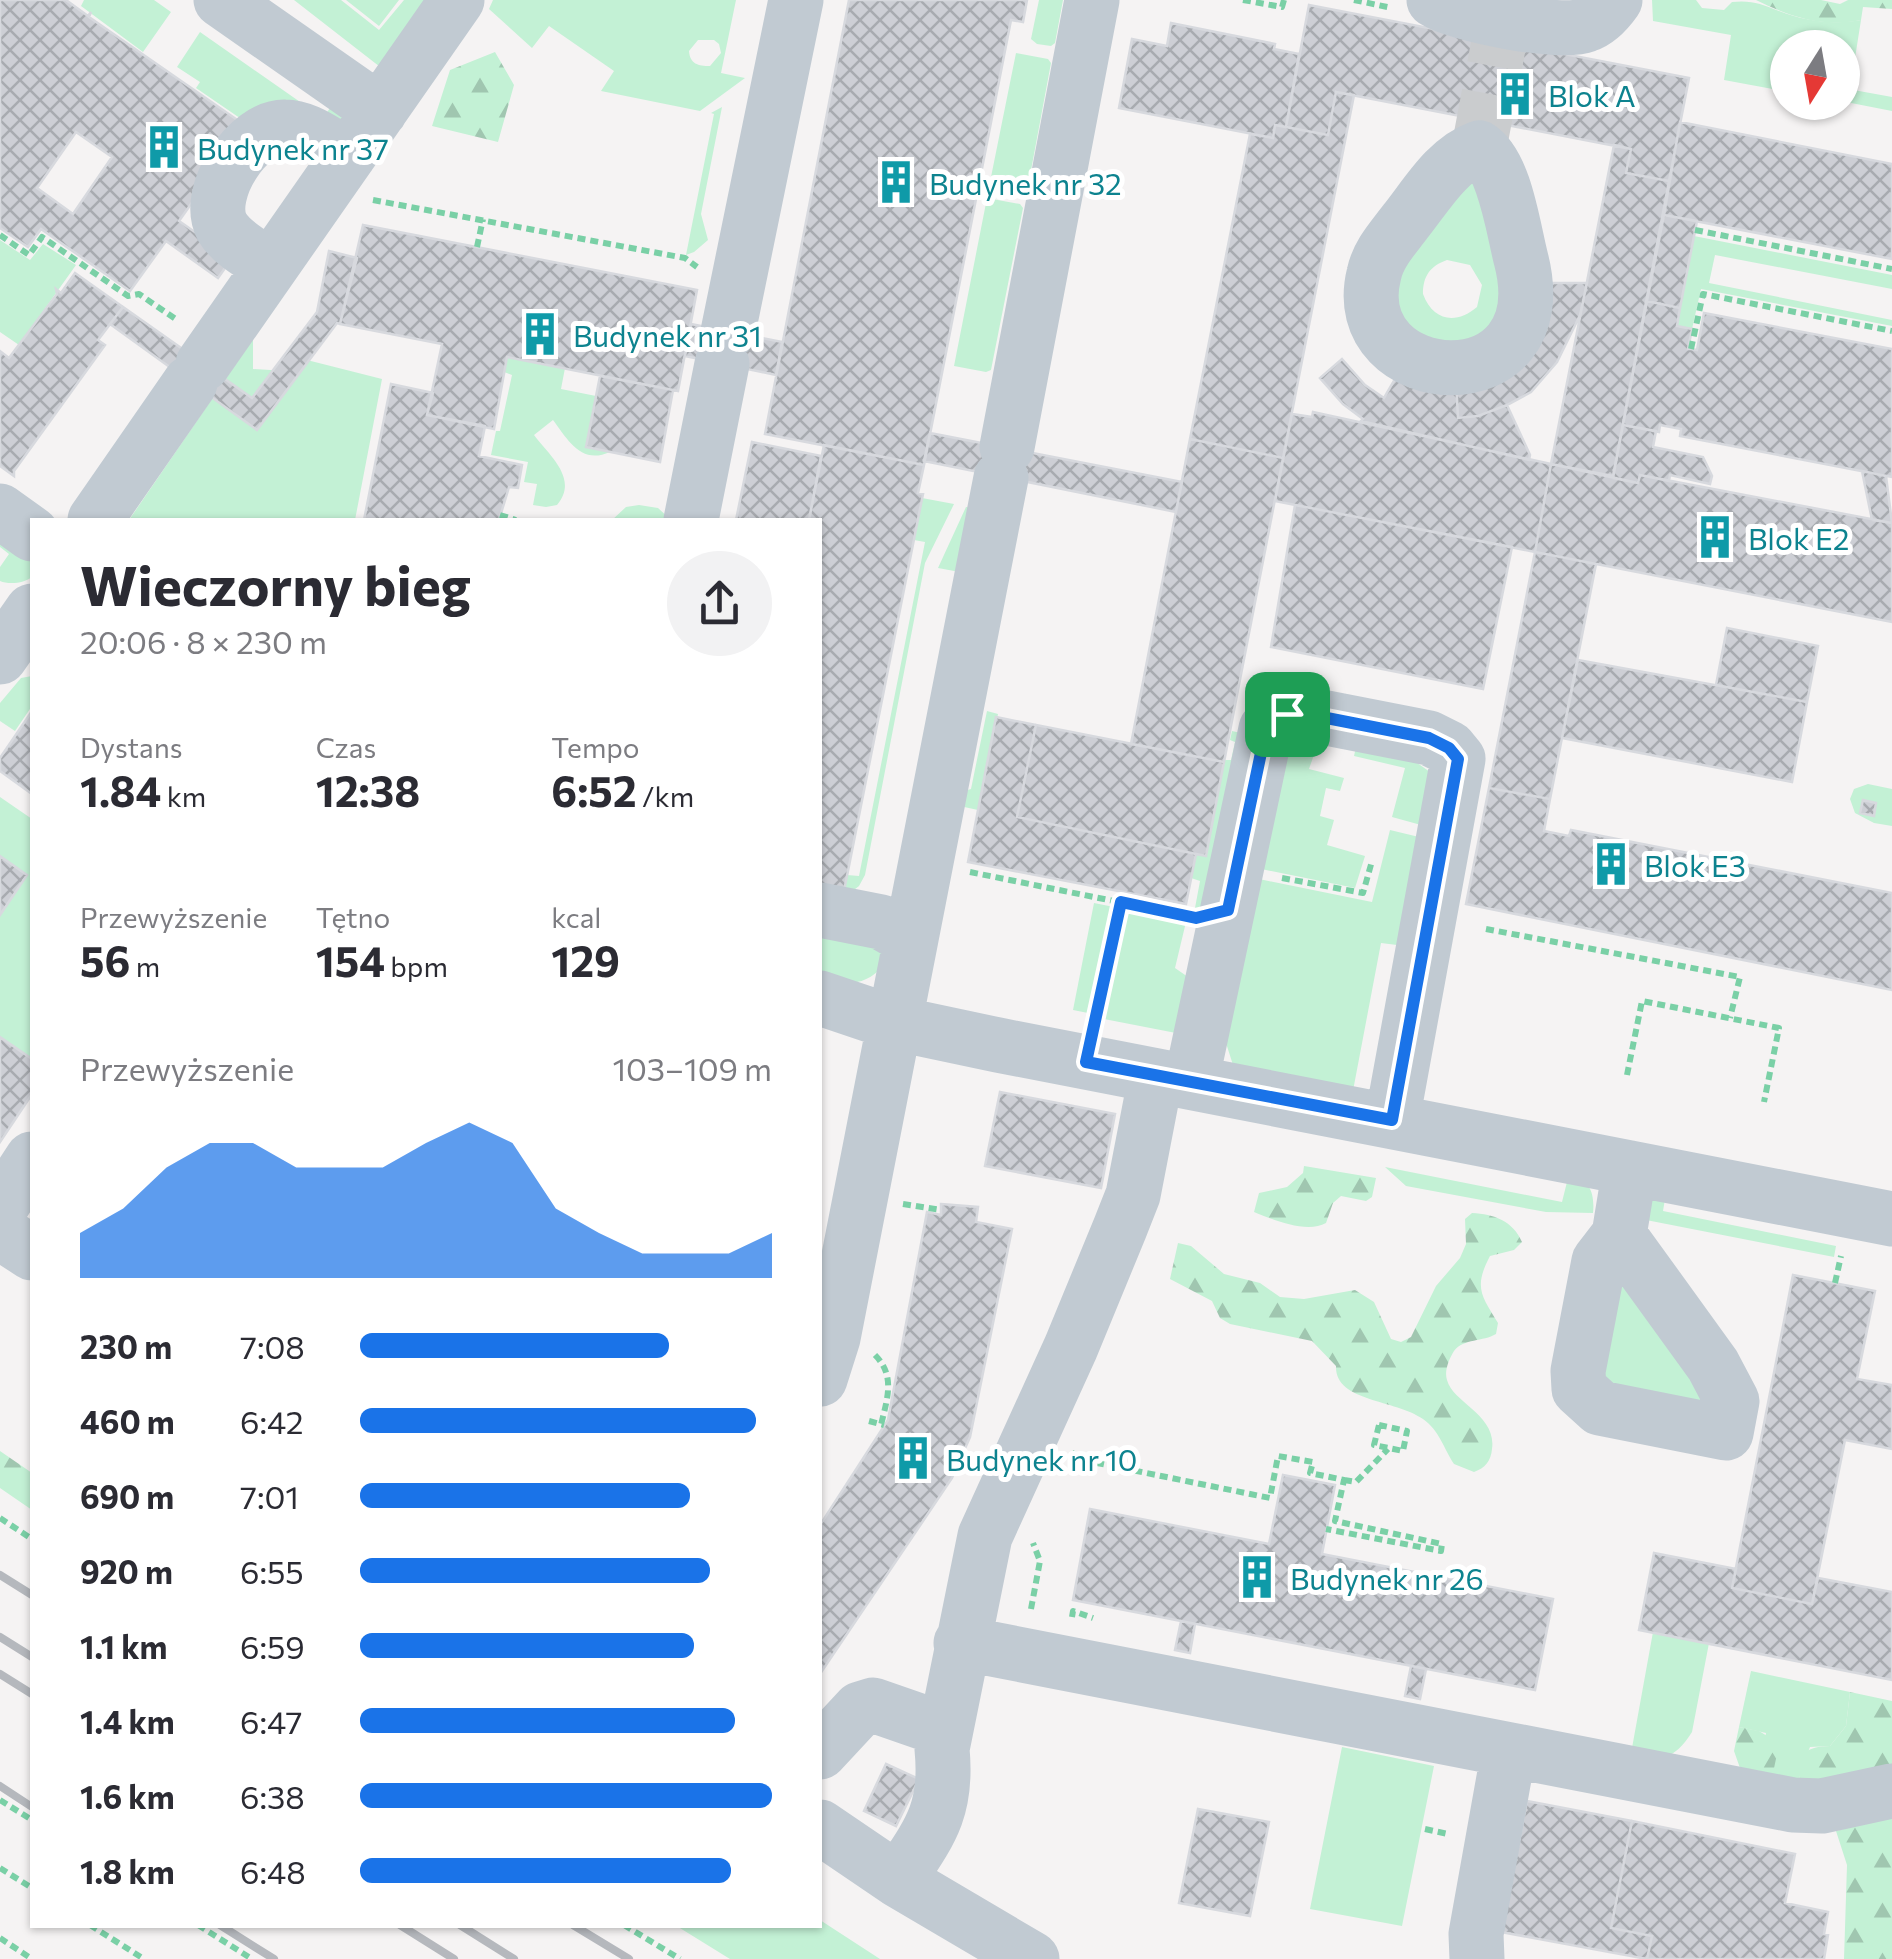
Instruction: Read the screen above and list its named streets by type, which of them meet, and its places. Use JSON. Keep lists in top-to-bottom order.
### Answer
{
  "places": {
    "building": [
      "Blok A",
      "Budynek nr 37",
      "Budynek nr 32",
      "Budynek nr 31",
      "Blok E2",
      "Blok E3",
      "Budynek nr 10",
      "Budynek nr 26"
    ]
  },
  "north": "bottom",
  "page": {
    "heading": ["Wieczorny bieg", "20:06 · 8 × 230 m"],
    "stats": [
      ["Dystans", "1.84 km"],
      ["Czas", "12:38"],
      ["Tempo", "6:52 /km"],
      ["Przewyższenie", "56 m"],
      ["Tętno", "154 bpm"],
      ["kcal", "129"]
    ],
    "chart": ["Przewyższenie", "103–109 m"],
    "list": [
      {
        "name": "230 m",
        "note": "7:08"
      },
      {
        "name": "460 m",
        "note": "6:42"
      },
      {
        "name": "690 m",
        "note": "7:01"
      },
      {
        "name": "920 m",
        "note": "6:55"
      },
      {
        "name": "1.1 km",
        "note": "6:59"
      },
      {
        "name": "1.4 km",
        "note": "6:47"
      },
      {
        "name": "1.6 km",
        "note": "6:38"
      },
      {
        "name": "1.8 km",
        "note": "6:48"
      }
    ]
  }
}
